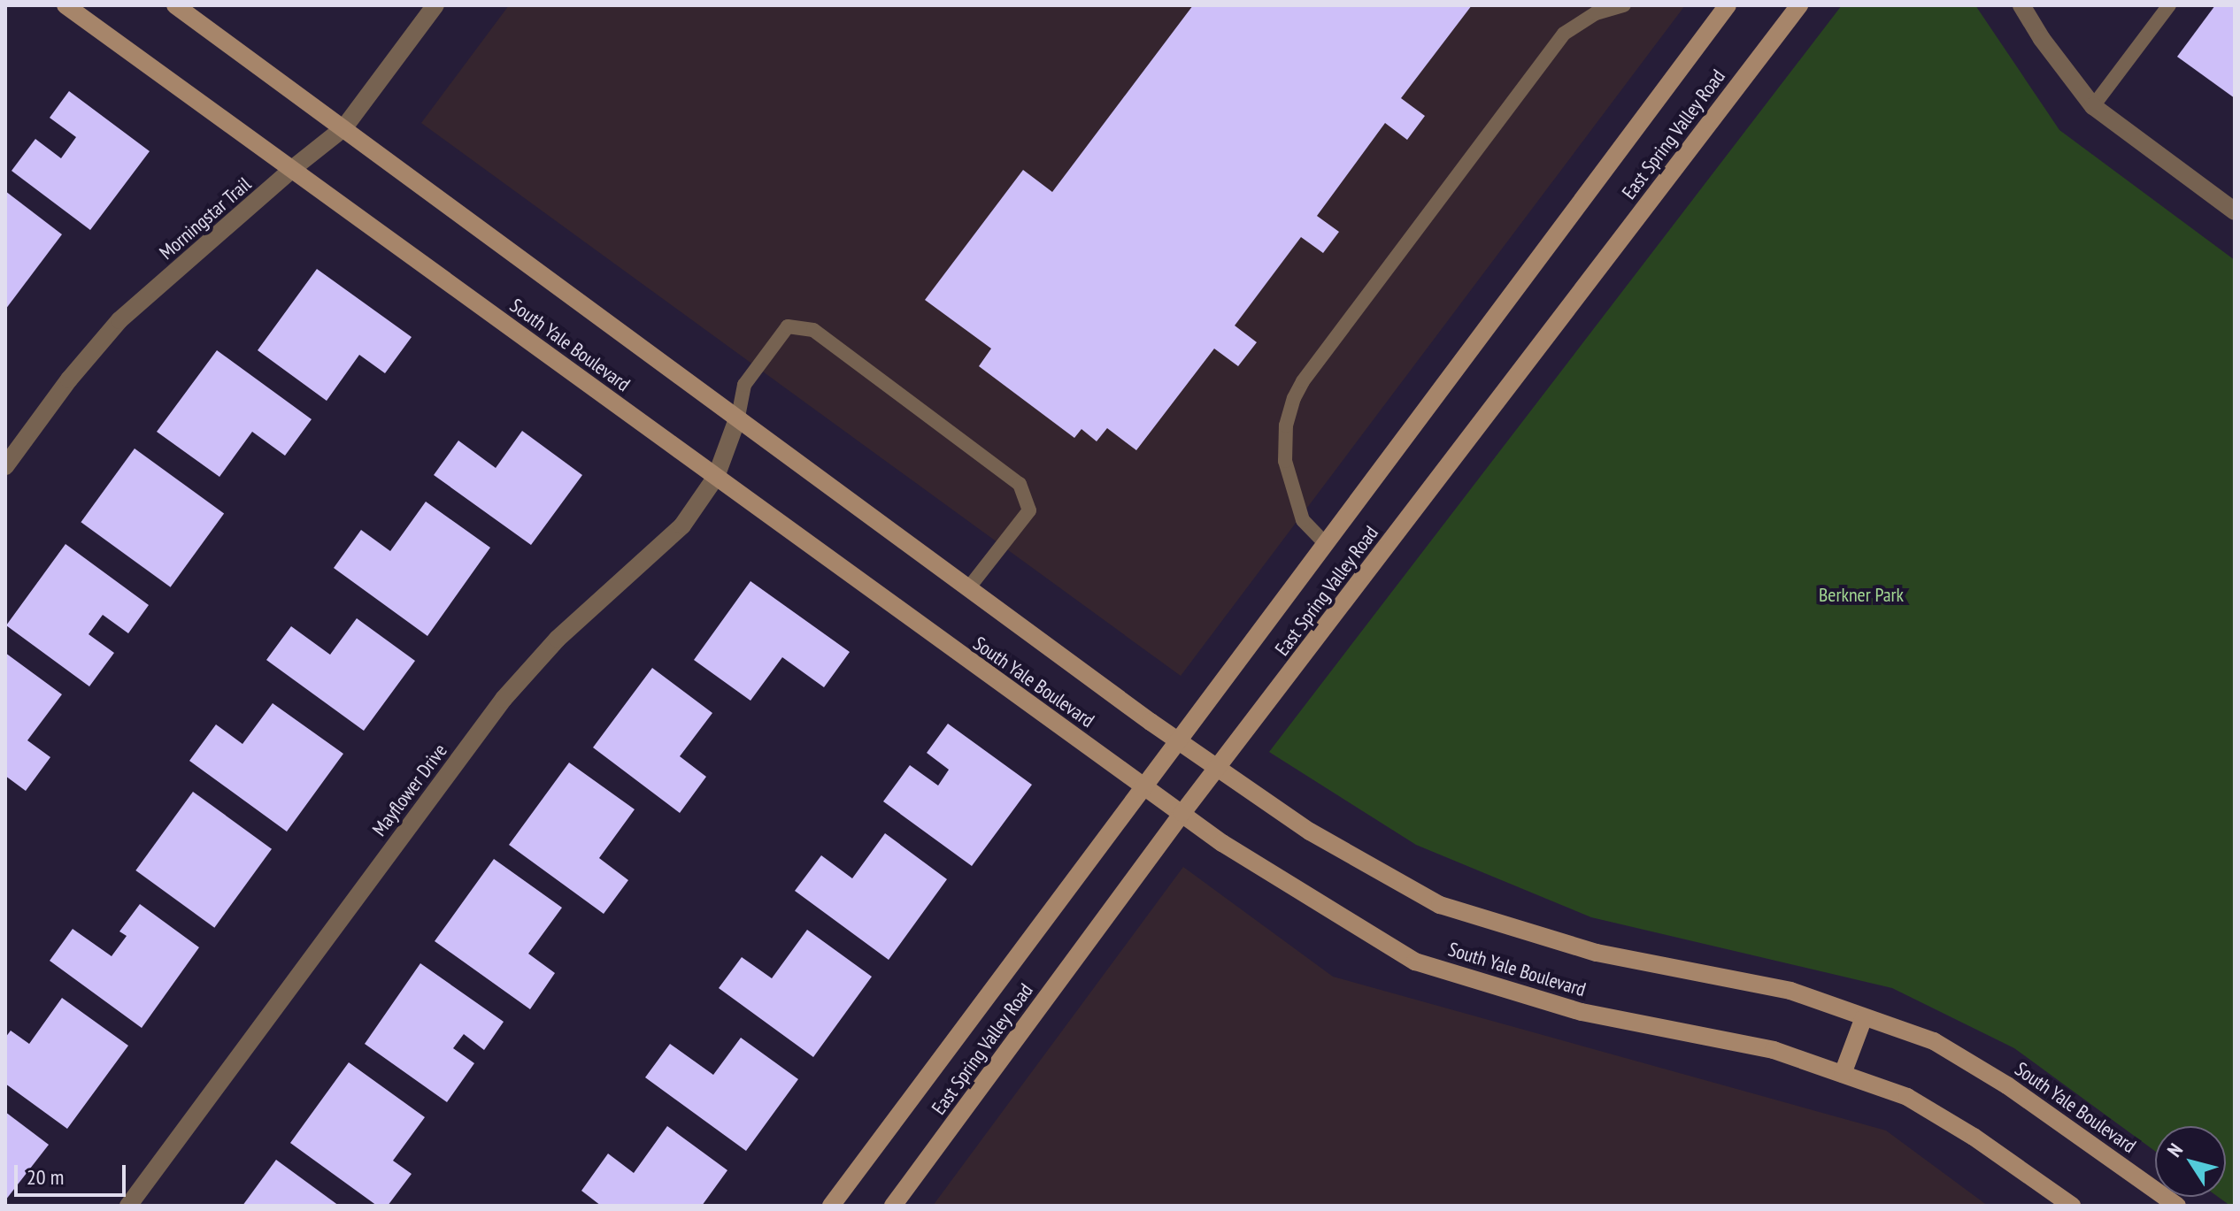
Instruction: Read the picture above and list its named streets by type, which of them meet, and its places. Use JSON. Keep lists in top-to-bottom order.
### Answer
{
  "streets": {
    "street": [
      "East Spring Valley Road",
      "Morningstar Trail",
      "South Yale Boulevard",
      "Mayflower Drive"
    ]
  },
  "crossings": [
    ["East Spring Valley Road", "South Yale Boulevard"],
    ["Morningstar Trail", "South Yale Boulevard"],
    ["South Yale Boulevard", "Mayflower Drive"]
  ],
  "parks": ["Berkner Park"],
  "scale_bar": "20 m",
  "north": "top left"
}
